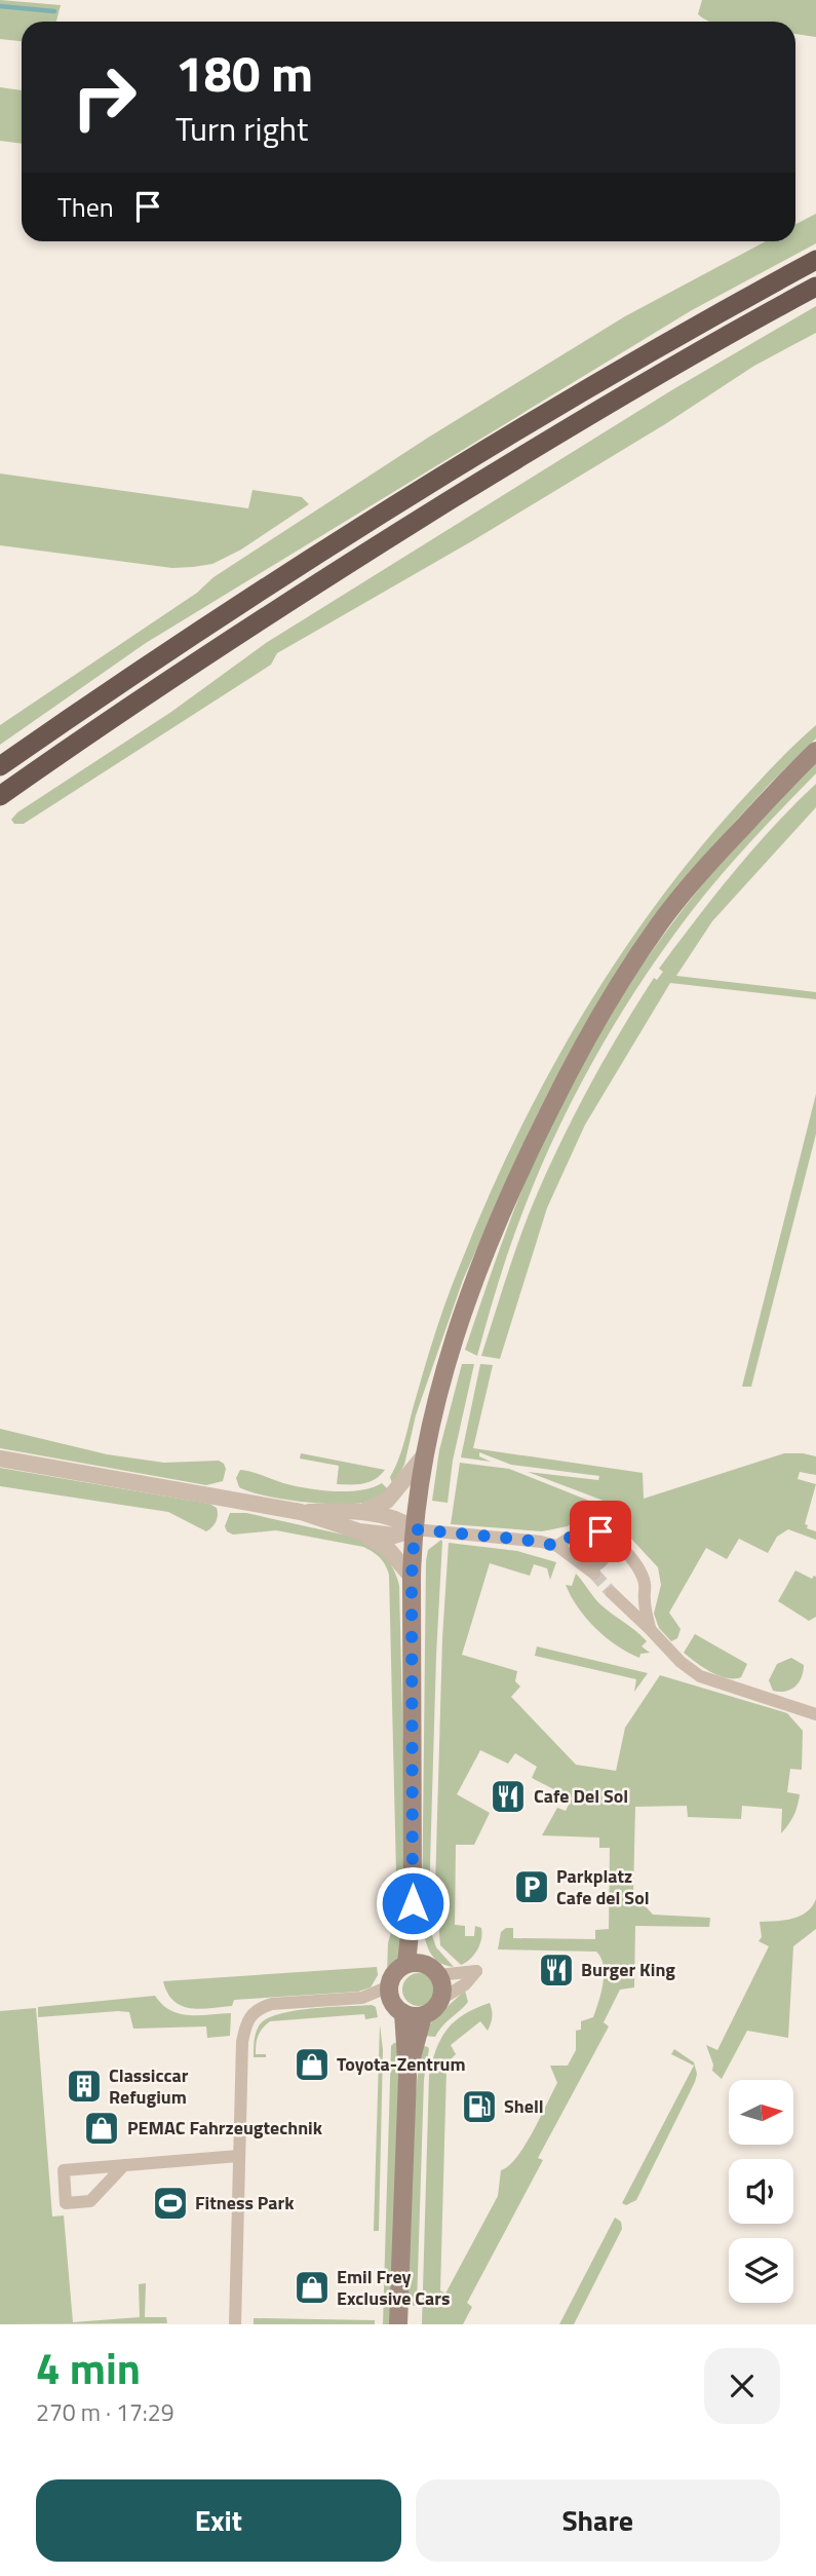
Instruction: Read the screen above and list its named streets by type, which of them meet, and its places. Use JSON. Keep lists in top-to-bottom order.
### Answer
{
  "places": {
    "restaurant": ["Cafe Del Sol", "Burger King"],
    "parking": ["Parkplatz Cafe del Sol"],
    "shop": ["Toyota-Zentrum", "PEMAC Fahrzeugtechnik", "Emil Frey Exclusive Cars"],
    "building": ["Classiccar Refugium"],
    "fuel station": ["Shell"],
    "sports": ["Fitness Park"]
  },
  "north": "right",
  "page": {
    "turn": ["180 m", "Turn right"],
    "then": "Then",
    "heading": ["4 min", "270 m · 17:29"],
    "buttons": ["Exit", "Share"]
  }
}
